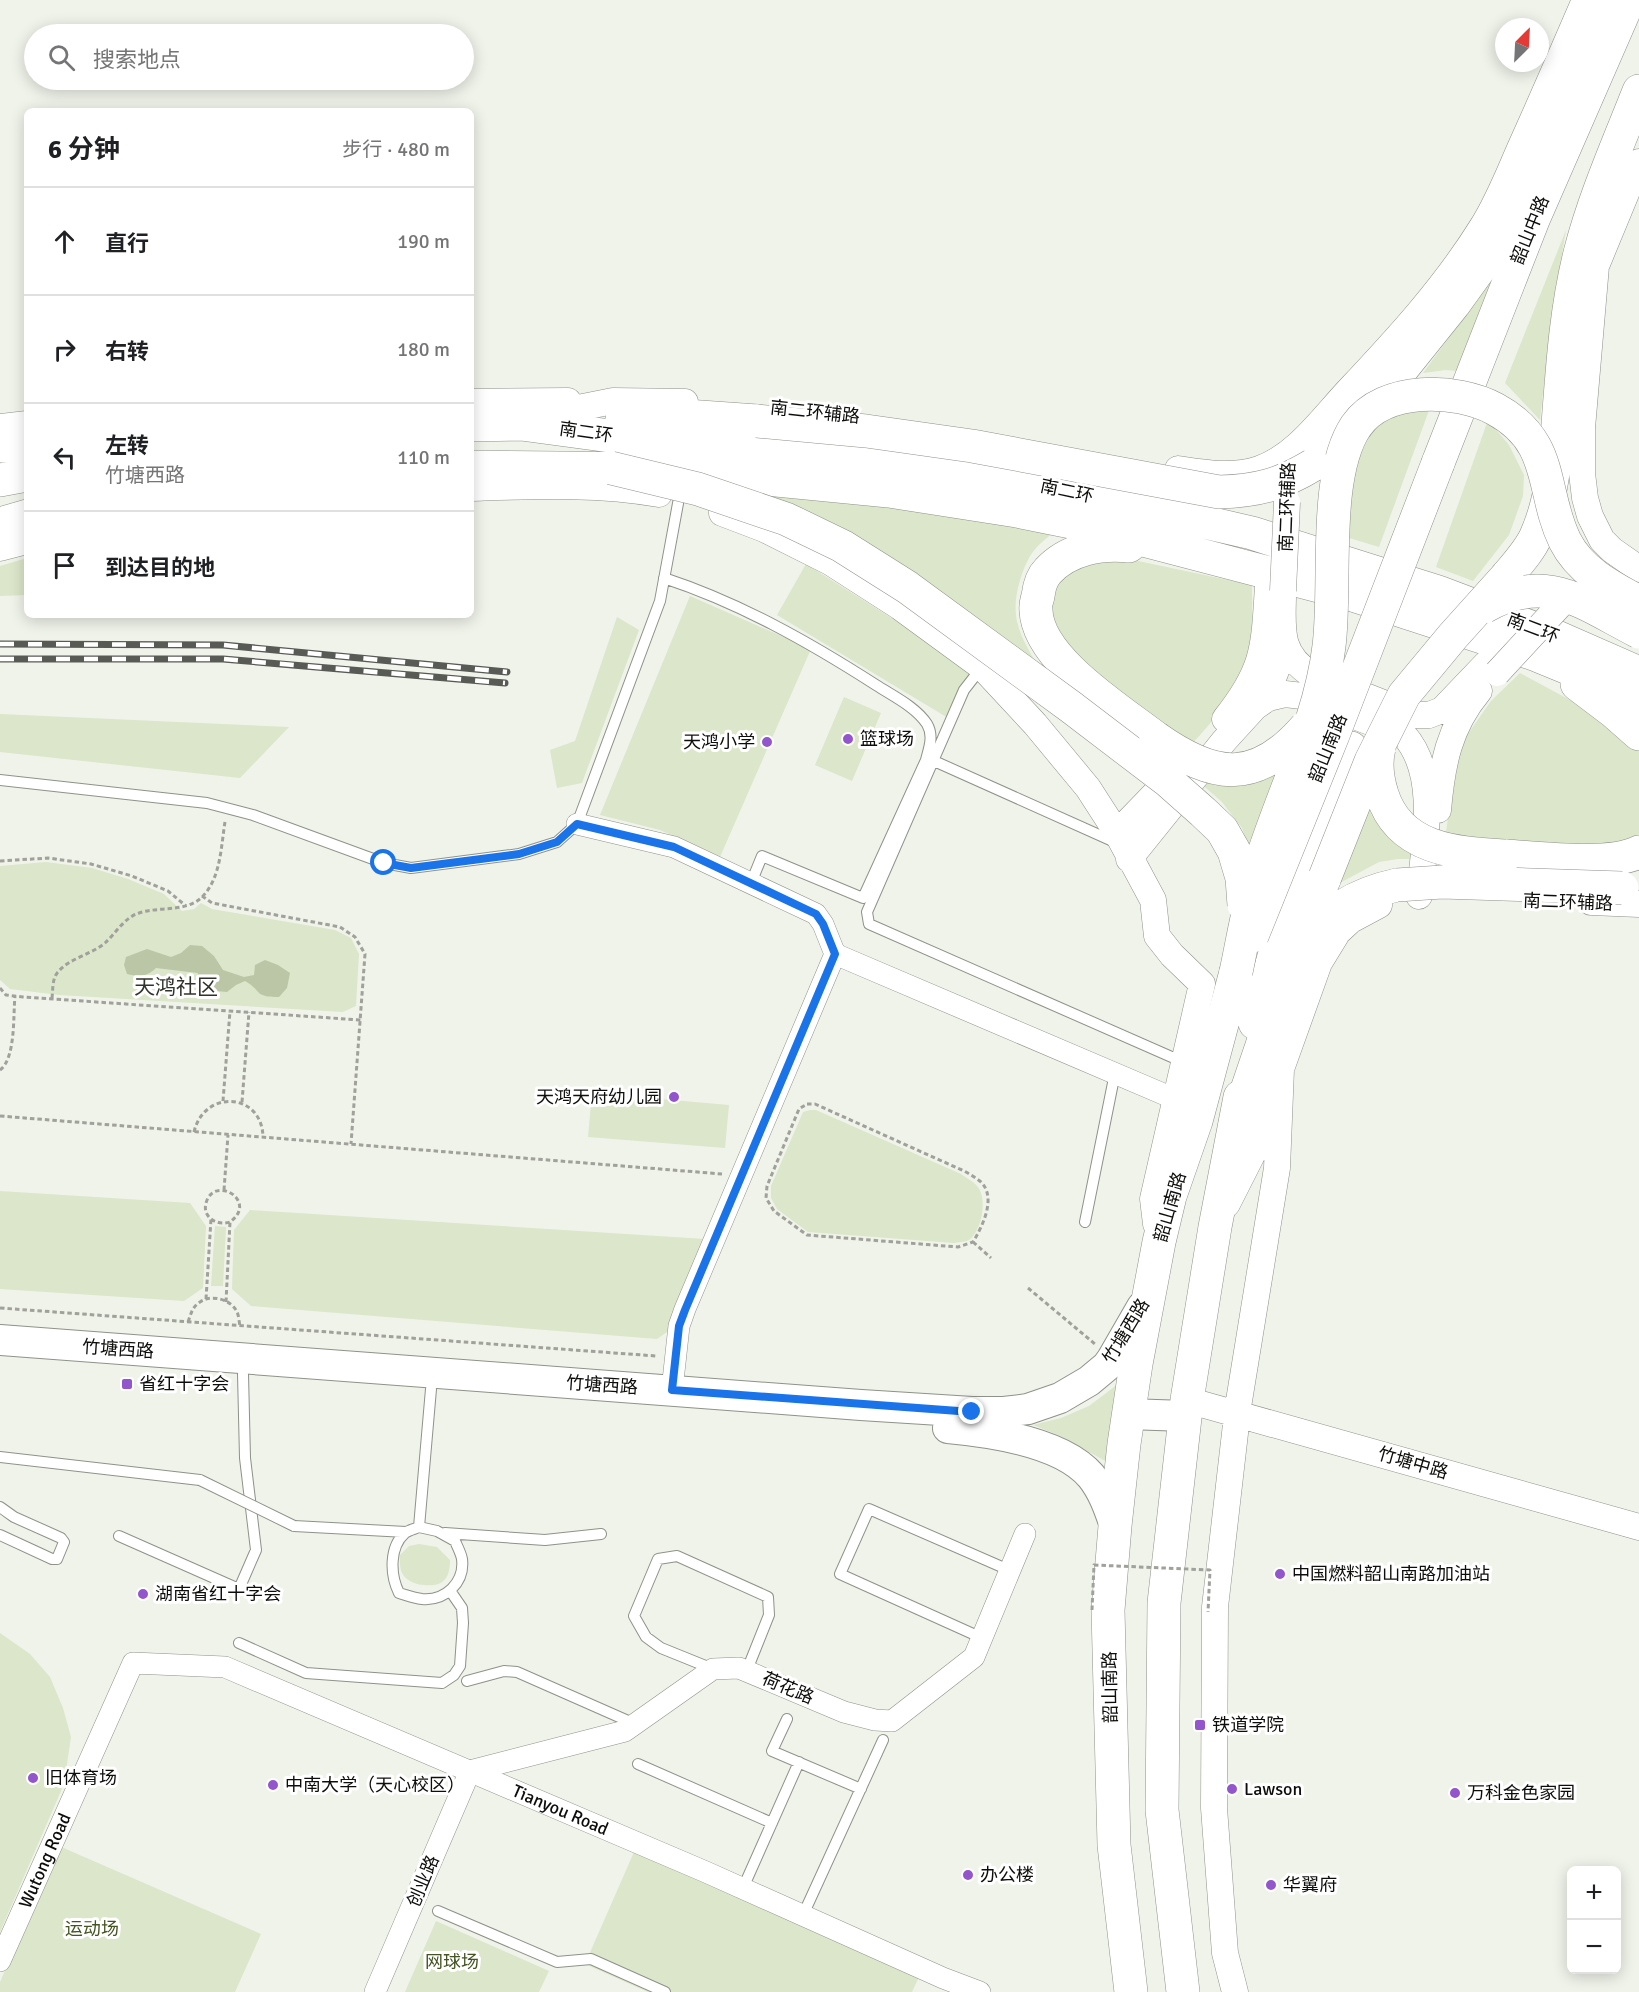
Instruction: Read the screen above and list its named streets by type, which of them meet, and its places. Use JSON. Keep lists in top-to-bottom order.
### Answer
{
  "streets": {
    "main road": [
      "韶山中路",
      "南二环",
      "韶山南路",
      "竹塘西路"
    ],
    "street": [
      "南二环辅路",
      "竹塘中路",
      "荷花路",
      "Tianyou Road",
      "Wutong Road",
      "创业路"
    ]
  },
  "crossings": [
    ["韶山中路", "韶山南路"],
    ["南二环辅路", "南二环"],
    ["韶山南路", "竹塘西路"],
    ["韶山南路", "竹塘中路"],
    ["Tianyou Road", "Wutong Road"],
    ["Tianyou Road", "创业路"]
  ],
  "districts": ["天鸿社区"],
  "parks": ["运动场", "网球场"],
  "places": {
    "other": [
      "篮球场",
      "天鸿小学",
      "天鸿天府幼儿园",
      "中国燃料韶山南路加油站",
      "湖南省红十字会",
      "旧体育场",
      "中南大学（天心校区）",
      "Lawson",
      "万科金色家园",
      "办公楼",
      "华翼府"
    ],
    "transit": ["省红十字会", "铁道学院"]
  },
  "north": "top right",
  "page": {
    "search": "搜索地点",
    "heading": ["6 分钟", "步行 · 480 m"],
    "list": [
      ["直行", "190 m"],
      ["右转", "180 m"],
      ["左转", "竹塘西路", "110 m"],
      "到达目的地"
    ],
    "map_buttons": ["+", "−"]
  }
}
